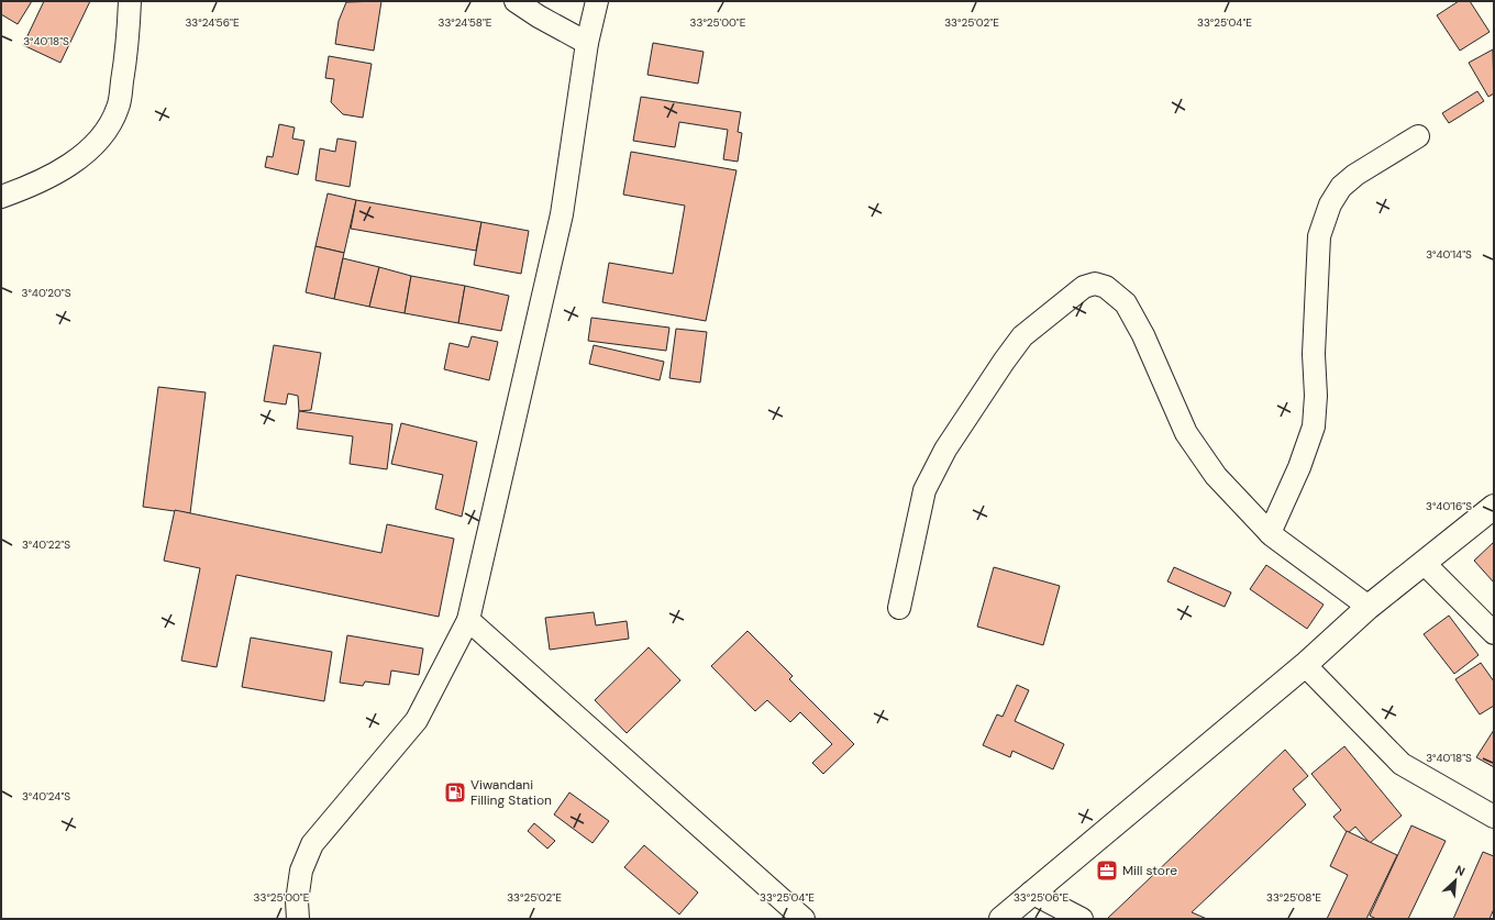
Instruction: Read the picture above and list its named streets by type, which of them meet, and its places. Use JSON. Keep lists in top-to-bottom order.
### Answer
{
  "places": {
    "fuel station": ["Viwandani Filling Station"],
    "office": ["Mill store"]
  },
  "north": "top right",
  "coordinates": [
    "33°24'56\"E",
    "33°24'58\"E",
    "33°25'00\"E",
    "33°25'02\"E",
    "33°25'04\"E",
    "3°40'18\"S",
    "3°40'14\"S",
    "3°40'20\"S",
    "3°40'16\"S",
    "3°40'22\"S",
    "3°40'24\"S",
    "33°25'06\"E",
    "33°25'08\"E"
  ]
}
